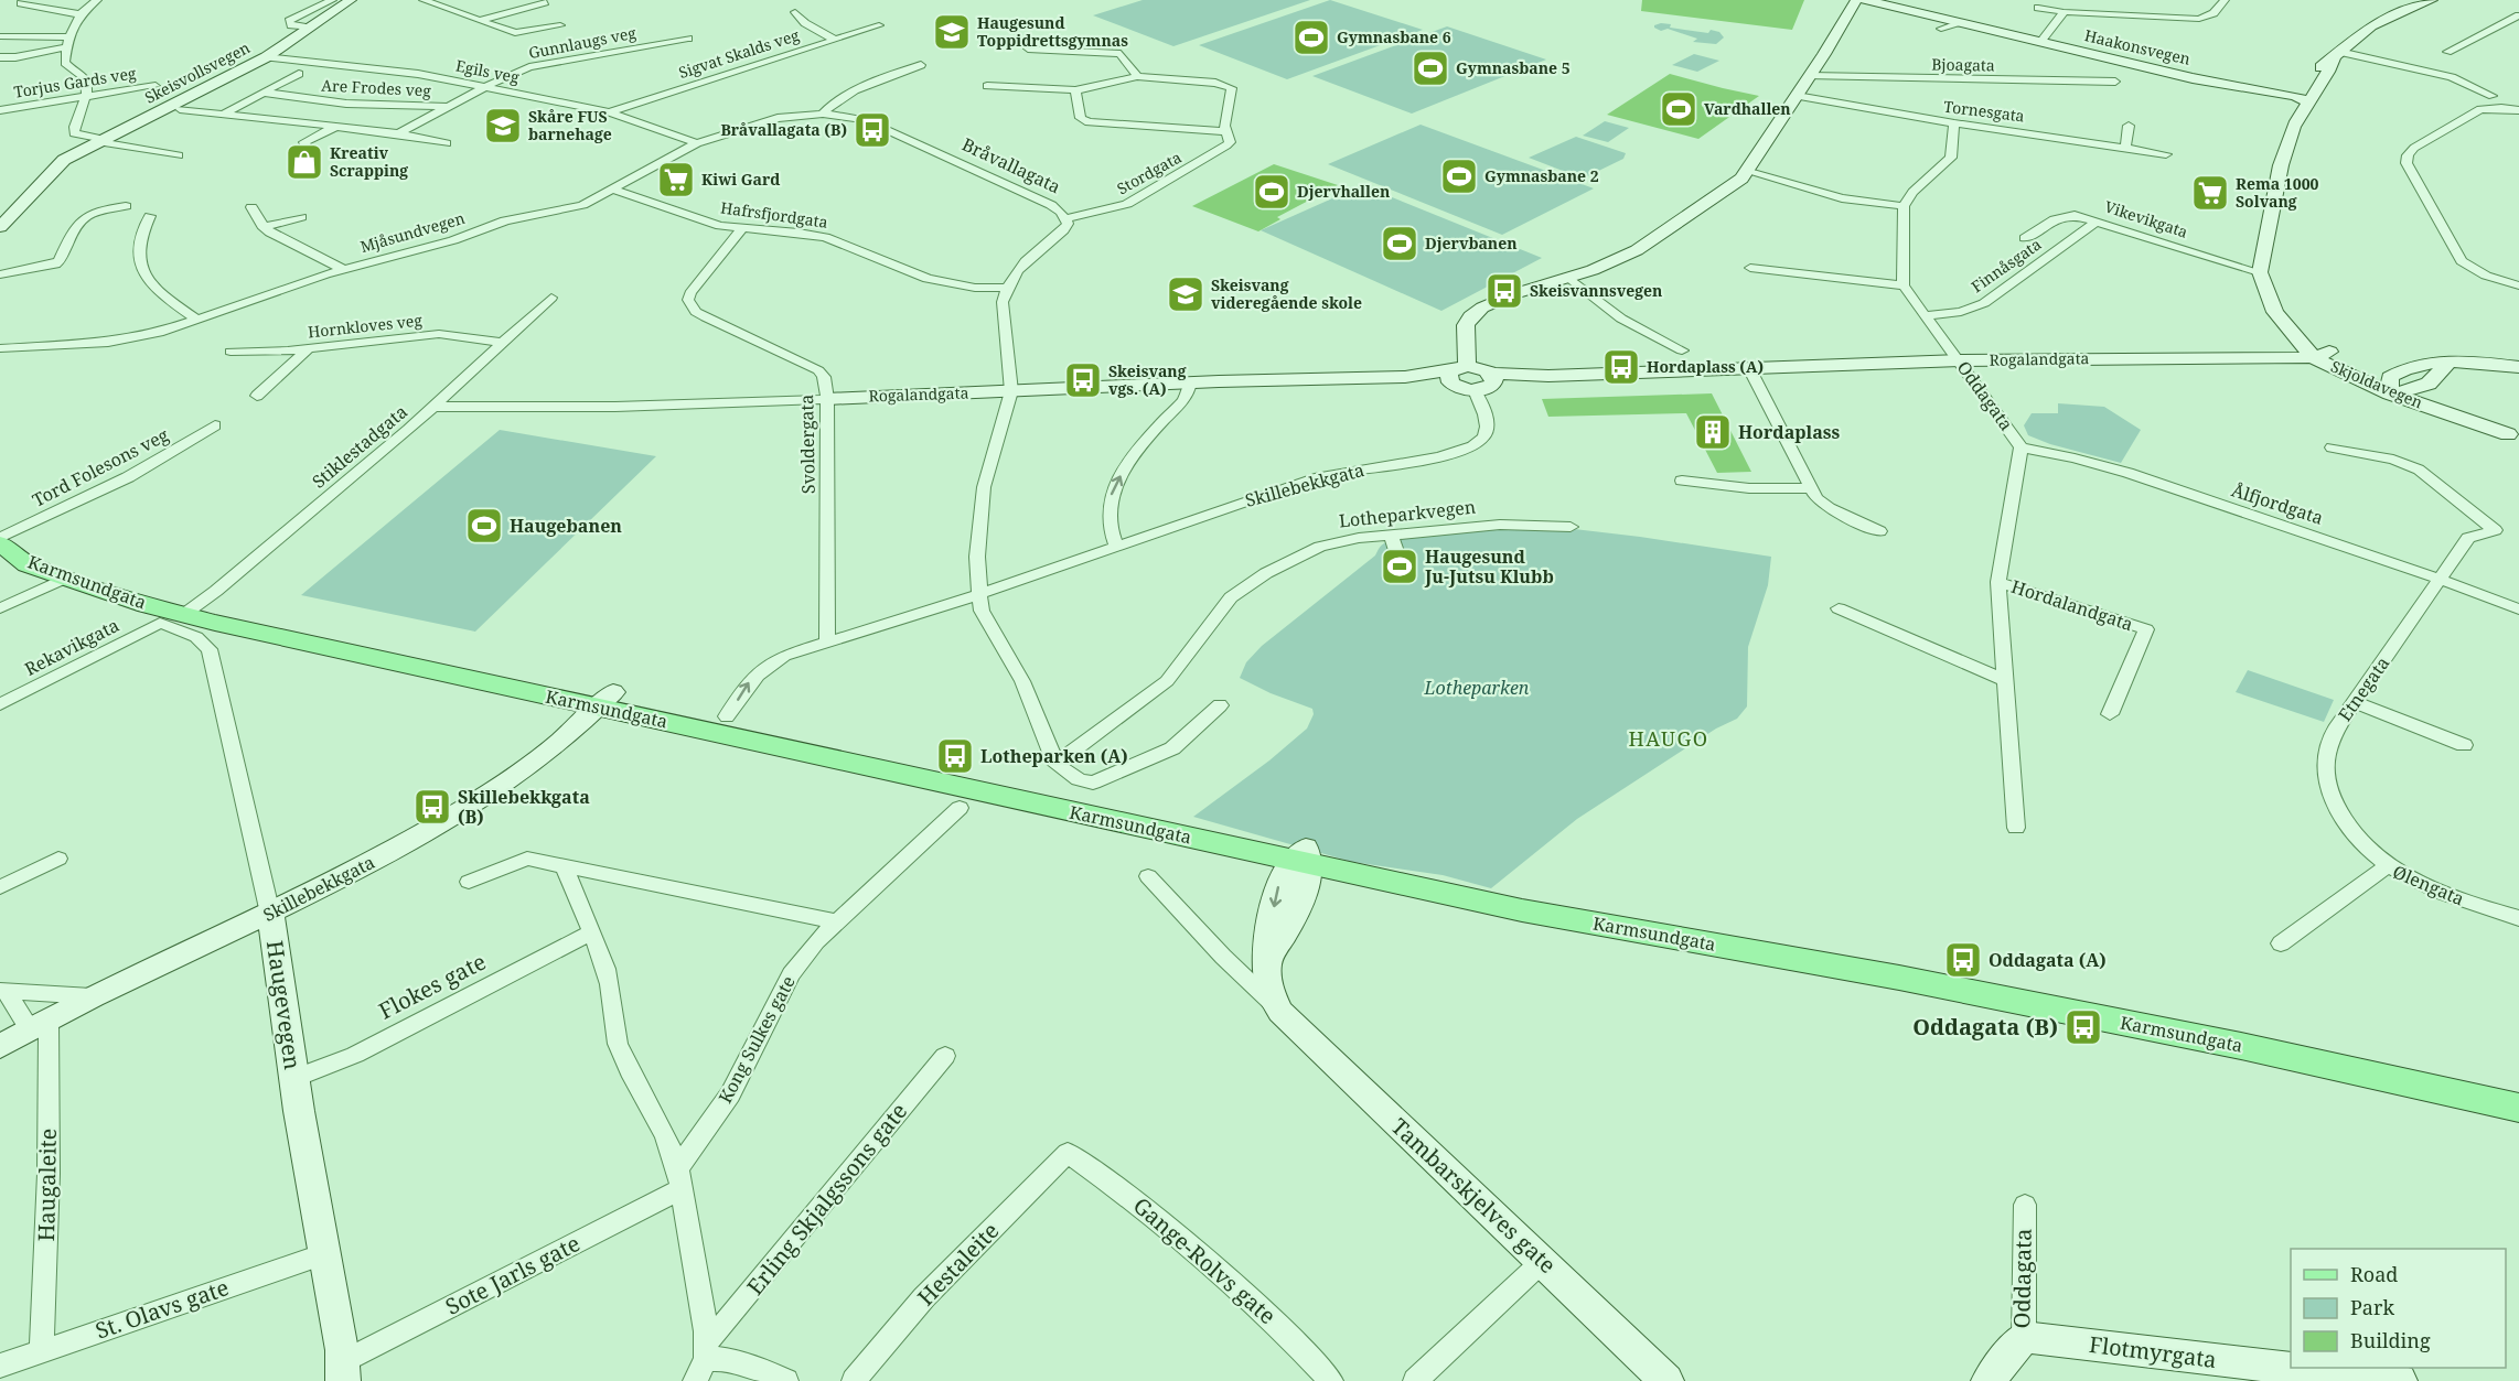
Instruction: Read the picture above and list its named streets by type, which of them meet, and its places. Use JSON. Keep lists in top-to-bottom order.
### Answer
{
  "streets": {
    "main road": ["Karmsundgata"],
    "street": [
      "Gunnlaugs veg",
      "Haakonsvegen",
      "Sigvat Skalds veg",
      "Bjoagata",
      "Egils veg",
      "Skeisvollsvegen",
      "Torjus Gards veg",
      "Are Frodes veg",
      "Tornesgata",
      "Bråvallagata",
      "Stordgata",
      "Hafrsfjordgata",
      "Vikevikgata",
      "Mjåsundvegen",
      "Finnåsgata",
      "Hornkloves veg",
      "Rogalandgata",
      "Skjoldavegen",
      "Oddagata",
      "Svoldergata",
      "Stiklestadgata",
      "Tord Folesons veg",
      "Skillebekkgata",
      "Ålfjordgata",
      "Lotheparkvegen",
      "Hordalandgata",
      "Rekavikgata",
      "Etnegata",
      "Ølengata",
      "Flokes gate",
      "Haugevegen",
      "Kong Sulkes gate",
      "Haugaleite",
      "Tambarskjelves gate",
      "Erling Skjalgssons gate",
      "Gange-Rolvs gate",
      "Hestaleite",
      "Sote Jarls gate",
      "St. Olavs gate",
      "Flotmyrgata"
    ]
  },
  "crossings": [
    ["Gunnlaugs veg", "Egils veg"],
    ["Gunnlaugs veg", "Are Frodes veg"],
    ["Sigvat Skalds veg", "Egils veg"],
    ["Egils veg", "Skeisvollsvegen"],
    ["Egils veg", "Are Frodes veg"],
    ["Egils veg", "Mjåsundvegen"],
    ["Bråvallagata", "Stordgata"],
    ["Bråvallagata", "Hafrsfjordgata"],
    ["Bråvallagata", "Mjåsundvegen"],
    ["Hafrsfjordgata", "Mjåsundvegen"],
    ["Hafrsfjordgata", "Svoldergata"],
    ["Vikevikgata", "Finnåsgata"],
    ["Vikevikgata", "Skjoldavegen"],
    ["Finnåsgata", "Oddagata"],
    ["Hornkloves veg", "Stiklestadgata"],
    ["Rogalandgata", "Skjoldavegen"],
    ["Rogalandgata", "Oddagata"],
    ["Rogalandgata", "Svoldergata"],
    ["Rogalandgata", "Stiklestadgata"],
    ["Oddagata", "Ålfjordgata"],
    ["Oddagata", "Hordalandgata"],
    ["Oddagata", "Flotmyrgata"],
    ["Svoldergata", "Skillebekkgata"],
    ["Stiklestadgata", "Karmsundgata"],
    ["Stiklestadgata", "Rekavikgata"],
    ["Stiklestadgata", "Haugevegen"],
    ["Tord Folesons veg", "Karmsundgata"],
    ["Skillebekkgata", "Karmsundgata"],
    ["Skillebekkgata", "Haugevegen"],
    ["Skillebekkgata", "Haugaleite"],
    ["Ålfjordgata", "Etnegata"],
    ["Lotheparkvegen", "Karmsundgata"],
    ["Karmsundgata", "Rekavikgata"],
    ["Karmsundgata", "Haugevegen"],
    ["Karmsundgata", "Tambarskjelves gate"],
    ["Rekavikgata", "Haugevegen"],
    ["Etnegata", "Ølengata"],
    ["Flokes gate", "Haugevegen"],
    ["Haugevegen", "Sote Jarls gate"],
    ["Haugevegen", "St. Olavs gate"],
    ["Kong Sulkes gate", "Sote Jarls gate"],
    ["Haugaleite", "St. Olavs gate"],
    ["Gange-Rolvs gate", "Hestaleite"]
  ],
  "districts": ["HAUGO"],
  "parks": ["Lotheparken"],
  "places": {
    "school or university": ["Haugesund Toppidrettsgymnas", "Skåre FUS barnehage", "Skeisvang videregående skole"],
    "sports": [
      "Gymnasbane 6",
      "Gymnasbane 5",
      "Vardhallen",
      "Gymnasbane 2",
      "Djervhallen",
      "Djervbanen",
      "Haugebanen",
      "Haugesund Ju-Jutsu Klubb"
    ],
    "bus stop": [
      "Bråvallagata (B)",
      "Skeisvannsvegen",
      "Hordaplass (A)",
      "Skeisvang vgs. (A)",
      "Lotheparken (A)",
      "Skillebekkgata (B)",
      "Oddagata (A)",
      "Oddagata (B)"
    ],
    "shop": ["Kreativ Scrapping"],
    "supermarket": ["Kiwi Gard", "Rema 1000 Solvang"],
    "building": ["Hordaplass"]
  },
  "legend": ["Road", "Park", "Building"]
}
